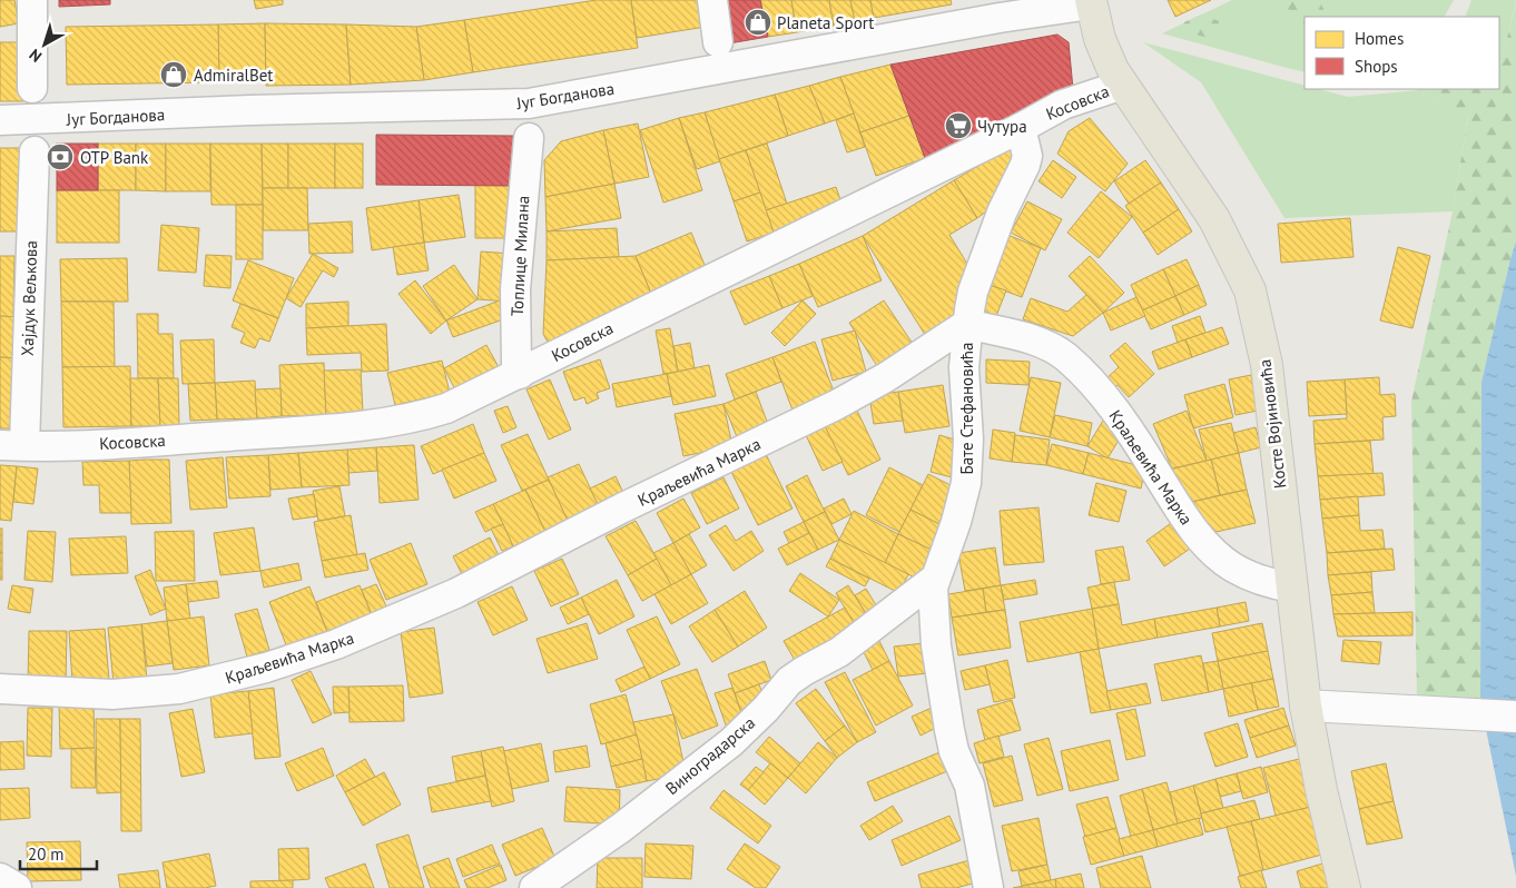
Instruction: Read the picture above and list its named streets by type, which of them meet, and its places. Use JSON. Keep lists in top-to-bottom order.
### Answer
{
  "streets": {
    "main road": ["Косте Војиновића"],
    "street": [
      "Југ Богданова",
      "Косовска",
      "Топлице Милана",
      "Хајдук Вељкова",
      "Бате Стефановића",
      "Краљевића Марка",
      "Виноградарска"
    ]
  },
  "crossings": [
    ["Југ Богданова", "Косте Војиновића"],
    ["Косовска", "Топлице Милана"],
    ["Косовска", "Хајдук Вељкова"],
    ["Косовска", "Бате Стефановића"],
    ["Косовска", "Косте Војиновића"],
    ["Бате Стефановића", "Краљевића Марка"],
    ["Бате Стефановића", "Виноградарска"],
    ["Косте Војиновића", "Краљевића Марка"]
  ],
  "places": {
    "shop": ["Planeta Sport", "AdmiralBet"],
    "supermarket": ["Чутура"],
    "bank": ["OTP Bank"]
  },
  "legend": ["Homes", "Shops"],
  "scale_bar": "20 m",
  "north": "bottom left"
}
